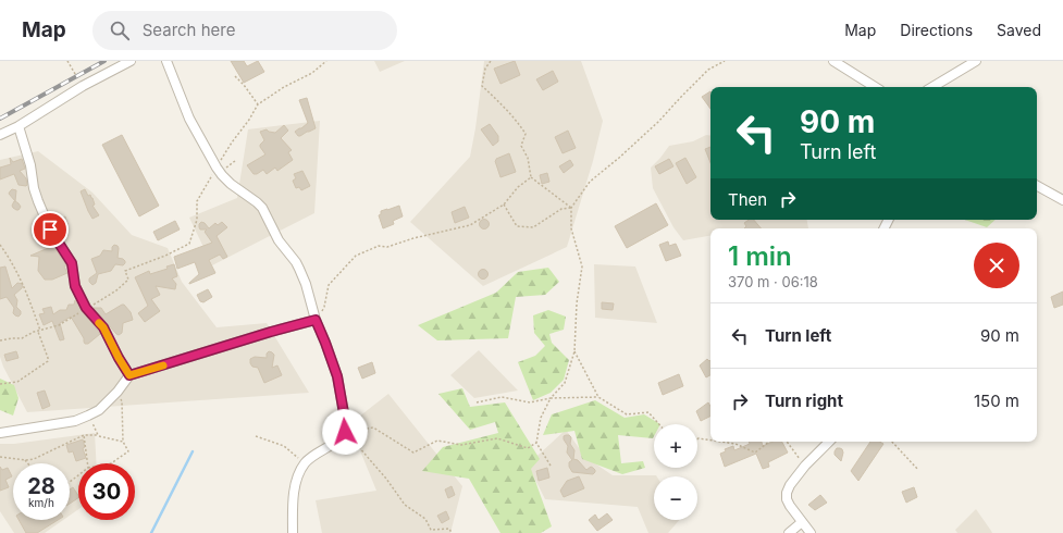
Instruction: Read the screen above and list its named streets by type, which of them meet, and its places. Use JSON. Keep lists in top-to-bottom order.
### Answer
{
  "page": {
    "header": "Map",
    "search": "Search here",
    "nav": ["Map", "Directions", "Saved"],
    "turn": ["90 m", "Turn left"],
    "then": "Then",
    "heading": ["1 min", "370 m · 06:18"],
    "list": [
      {
        "name": "Turn left",
        "value": "90 m"
      },
      {
        "name": "Turn right",
        "value": "150 m"
      }
    ],
    "map_buttons": ["+", "−"],
    "speed": "28 km/h",
    "limit": "30"
  }
}
